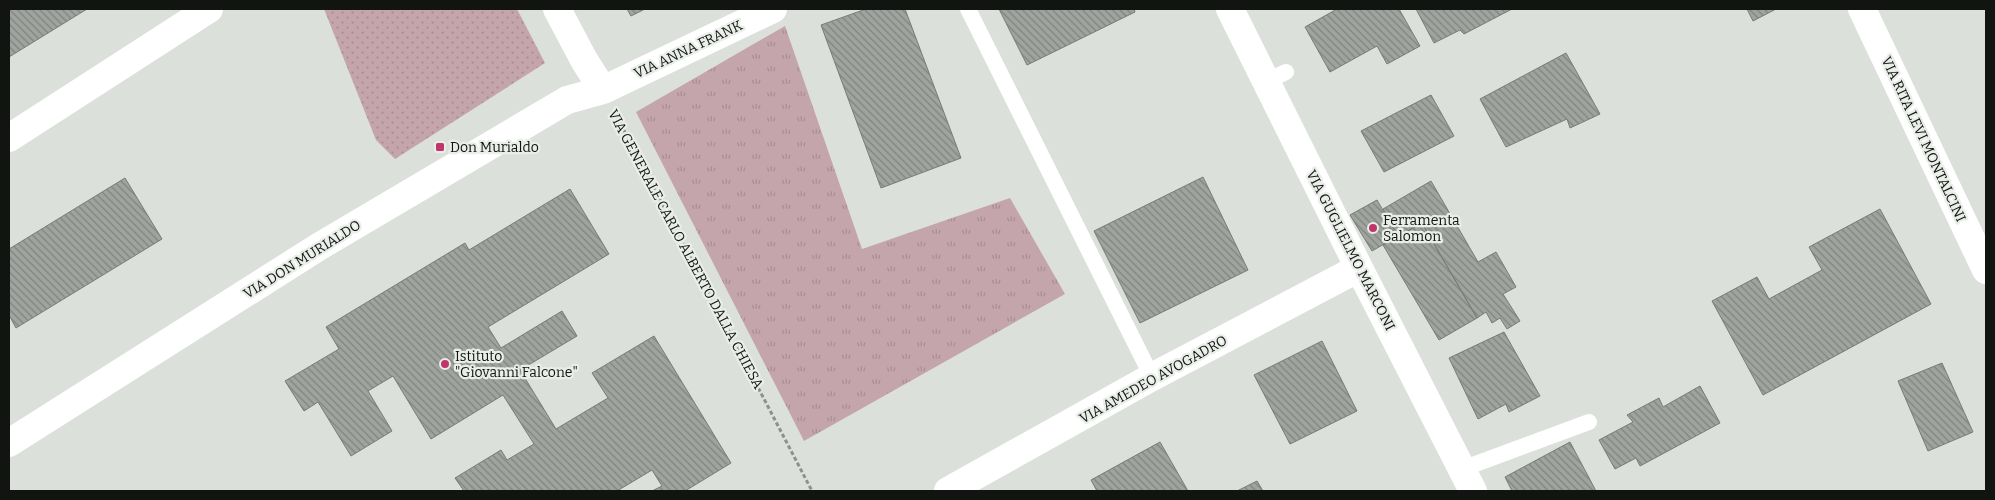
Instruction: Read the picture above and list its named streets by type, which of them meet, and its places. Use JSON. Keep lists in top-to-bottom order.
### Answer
{
  "streets": {
    "street": [
      "VIA ANNA FRANK",
      "VIA RITA LEVI MONTALCINI",
      "VIA GUGLIELMO MARCONI",
      "VIA DON MURIALDO",
      "VIA AMEDEO AVOGADRO"
    ],
    "path": ["VIA GENERALE CARLO ALBERTO DALLA CHIESA"]
  },
  "crossings": [
    ["VIA ANNA FRANK", "VIA GENERALE CARLO ALBERTO DALLA CHIESA"],
    ["VIA ANNA FRANK", "VIA DON MURIALDO"],
    ["VIA GENERALE CARLO ALBERTO DALLA CHIESA", "VIA DON MURIALDO"],
    ["VIA GUGLIELMO MARCONI", "VIA AMEDEO AVOGADRO"]
  ],
  "places": {
    "transit": ["Don Murialdo"],
    "other": ["Ferramenta Salomon", "Istituto \"Giovanni Falcone\""]
  }
}
